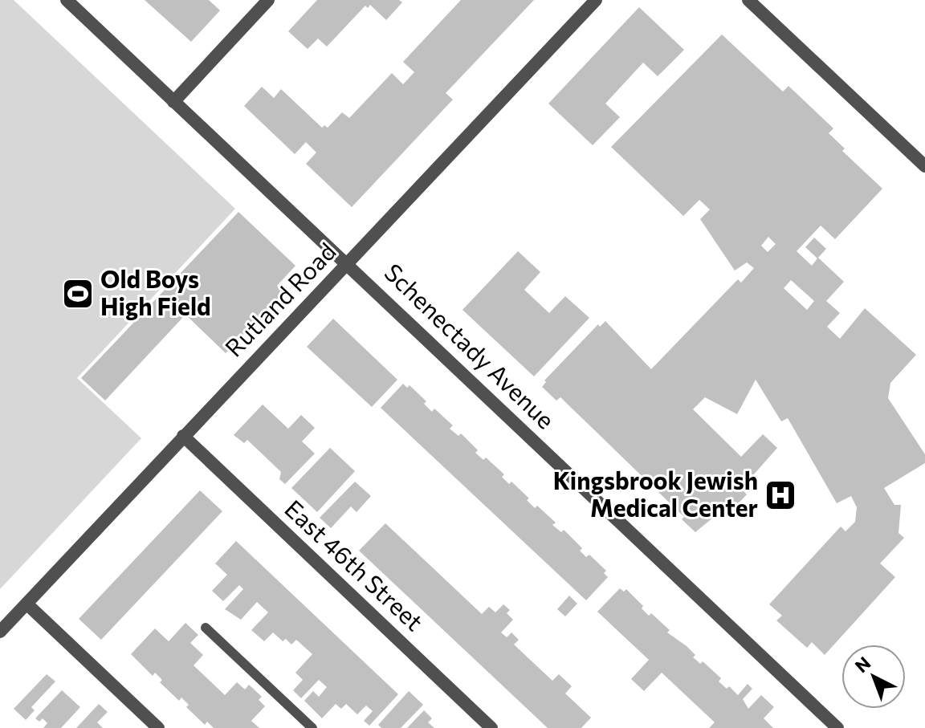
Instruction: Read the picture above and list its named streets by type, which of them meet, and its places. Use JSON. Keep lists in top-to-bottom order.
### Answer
{
  "streets": {
    "street": ["Rutland Road", "Schenectady Avenue", "East 46th Street"]
  },
  "crossings": [
    ["Rutland Road", "Schenectady Avenue"],
    ["Rutland Road", "East 46th Street"]
  ],
  "places": {
    "sports": ["Old Boys High Field"],
    "hospital": ["Kingsbrook Jewish Medical Center"]
  },
  "north": "top left"
}
